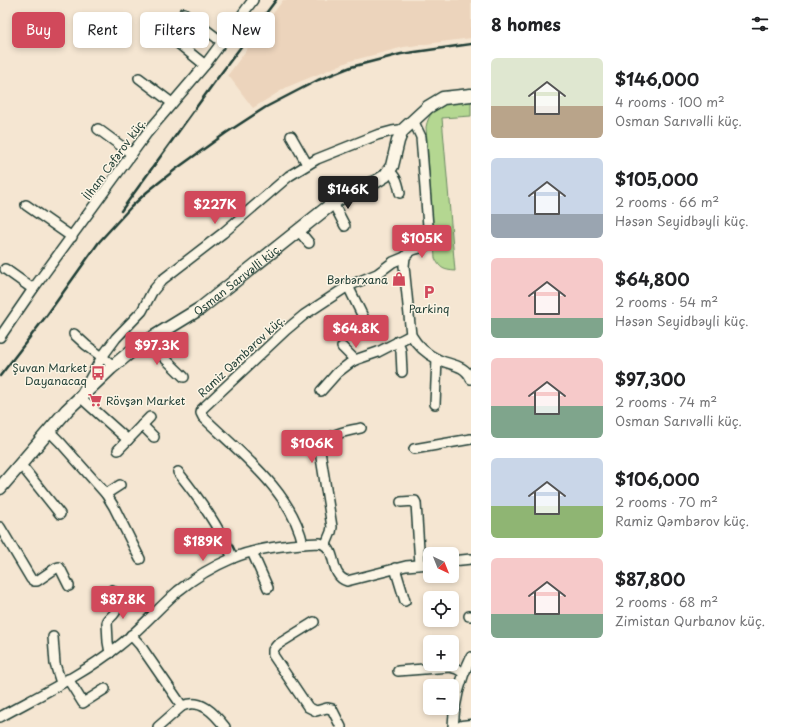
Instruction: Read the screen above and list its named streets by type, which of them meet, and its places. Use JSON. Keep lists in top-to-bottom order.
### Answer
{
  "streets": {
    "street": ["İlham Cəfərov küç.", "Osman Sarıvəlli küç.", "Ramiz Qəmbərov küç."]
  },
  "places": {
    "shop": ["Bərbərxana"],
    "parking": ["Parkinq"],
    "bus stop": ["Şuvan Market Dayanacaq"],
    "supermarket": ["Rövşən Market"]
  },
  "north": "bottom right",
  "page": {
    "heading": "8 homes",
    "chip": [
      "Buy",
      "Rent",
      "Filters",
      "New"
    ],
    "list": [
      {
        "name": "$146,000",
        "note": "4 rooms · 100 m² · Osman Sarıvəlli küç."
      },
      {
        "name": "$105,000",
        "note": "2 rooms · 66 m² · Həsən Seyidbəyli küç."
      },
      {
        "name": "$64,800",
        "note": "2 rooms · 54 m² · Həsən Seyidbəyli küç."
      },
      {
        "name": "$97,300",
        "note": "2 rooms · 74 m² · Osman Sarıvəlli küç."
      },
      {
        "name": "$106,000",
        "note": "2 rooms · 70 m² · Ramiz Qəmbərov küç."
      },
      {
        "name": "$87,800",
        "note": "2 rooms · 68 m² · Zimistan Qurbanov küç."
      }
    ],
    "price": [
      "$146K",
      "$227K",
      "$105K",
      "$64.8K",
      "$97.3K",
      "$106K",
      "$189K",
      "$87.8K"
    ],
    "map_buttons": ["+", "−"]
  }
}
